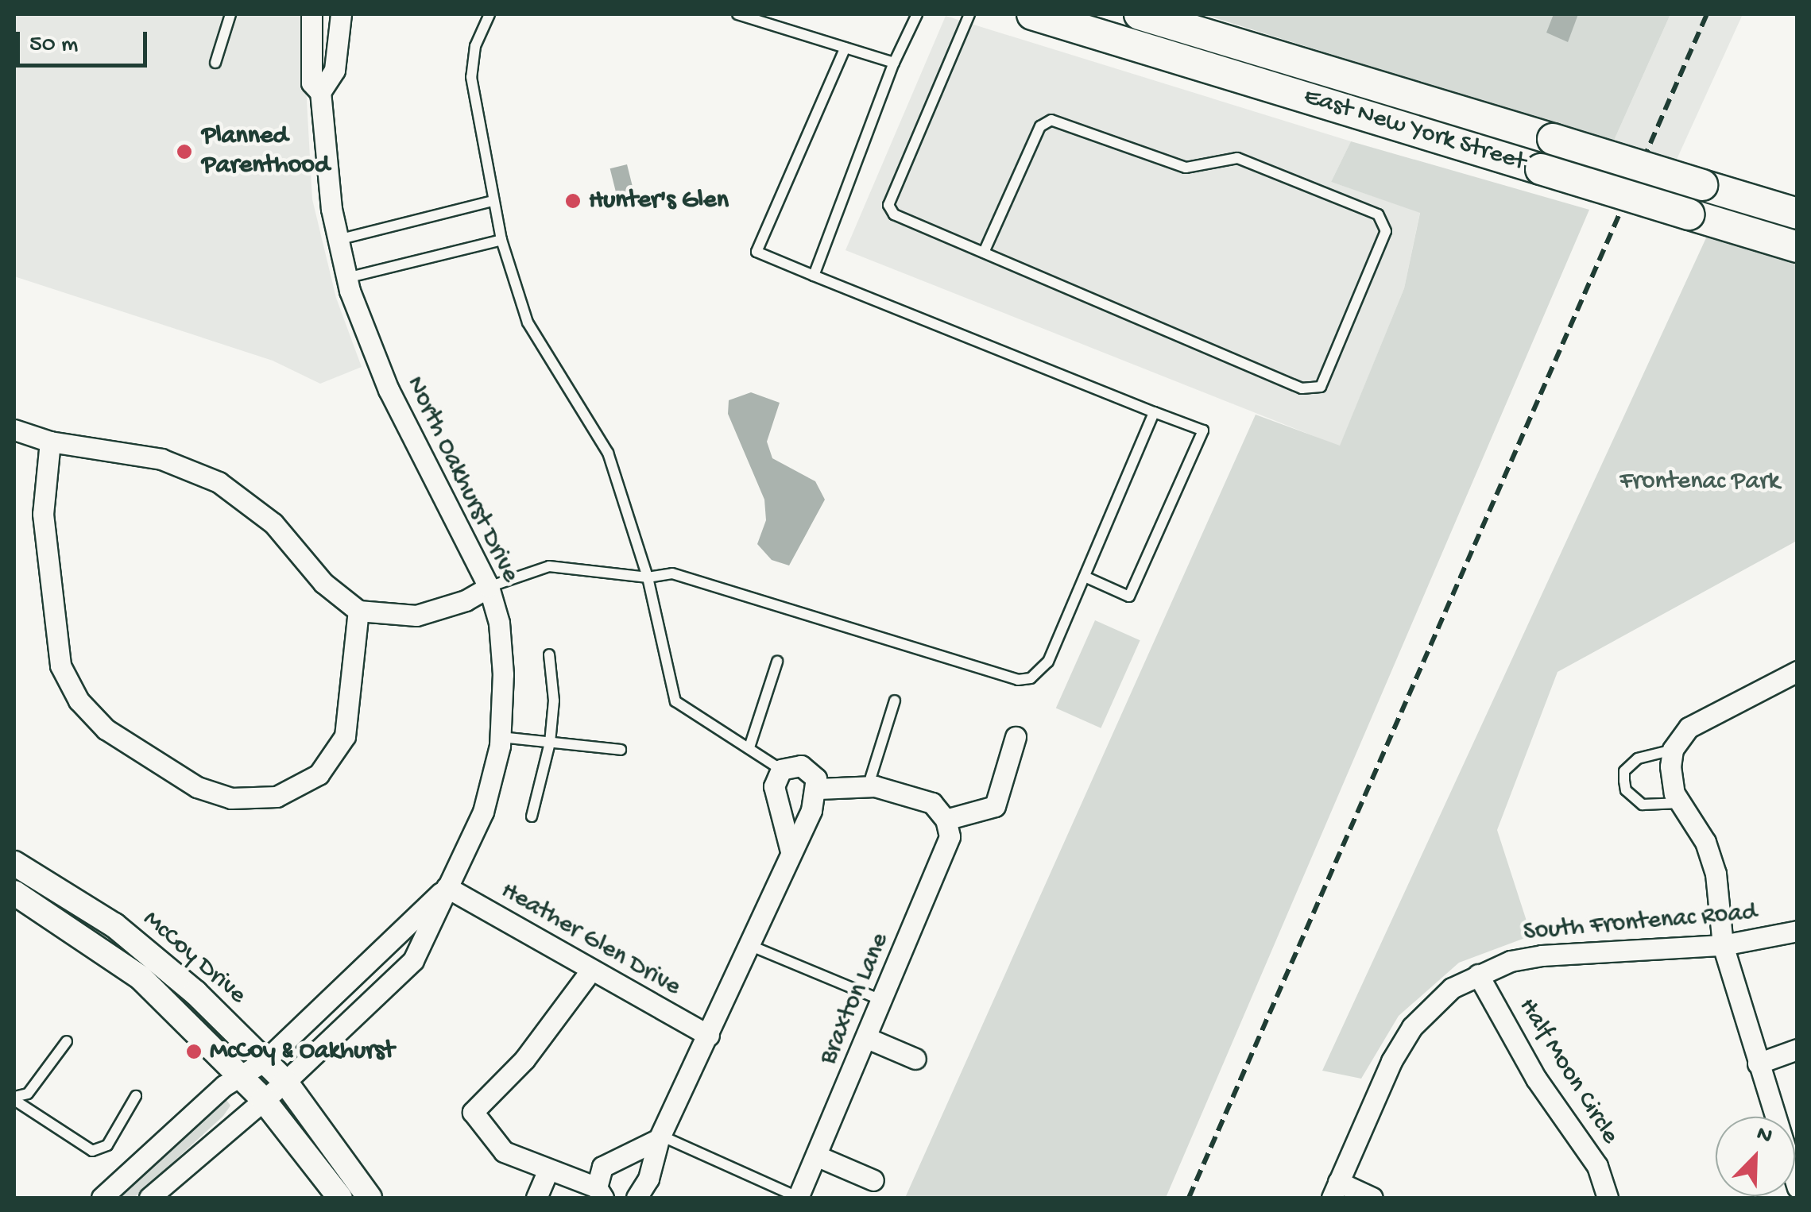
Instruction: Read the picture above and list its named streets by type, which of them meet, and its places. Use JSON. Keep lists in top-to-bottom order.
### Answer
{
  "streets": {
    "main road": ["East New York Street"],
    "street": [
      "North Oakhurst Drive",
      "South Frontenac Road",
      "Heather Glen Drive",
      "McCoy Drive",
      "Braxton Lane",
      "Half Moon Circle"
    ]
  },
  "crossings": [
    ["North Oakhurst Drive", "Heather Glen Drive"],
    ["North Oakhurst Drive", "McCoy Drive"],
    ["South Frontenac Road", "Half Moon Circle"]
  ],
  "parks": ["Frontenac Park"],
  "places": ["Planned Parenthood", "Hunter's Glen", "McCoy & Oakhurst"],
  "scale_bar": "50 m",
  "north": "top right"
}
